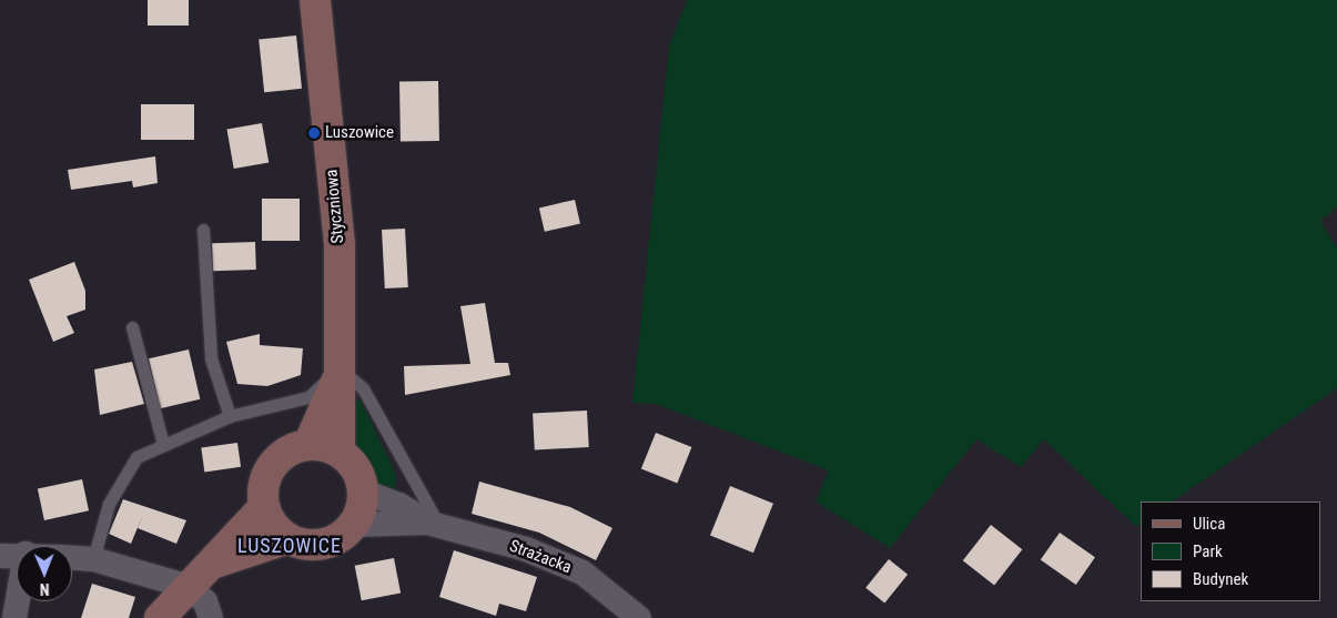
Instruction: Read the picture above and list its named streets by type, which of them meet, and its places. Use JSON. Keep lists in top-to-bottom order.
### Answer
{
  "streets": {
    "street": ["Styczniowa", "Strażacka"]
  },
  "crossings": [
    ["Styczniowa", "Strażacka"]
  ],
  "districts": ["LUSZOWICE"],
  "places": ["Luszowice"],
  "legend": ["Ulica", "Park", "Budynek"],
  "north": "bottom"
}
